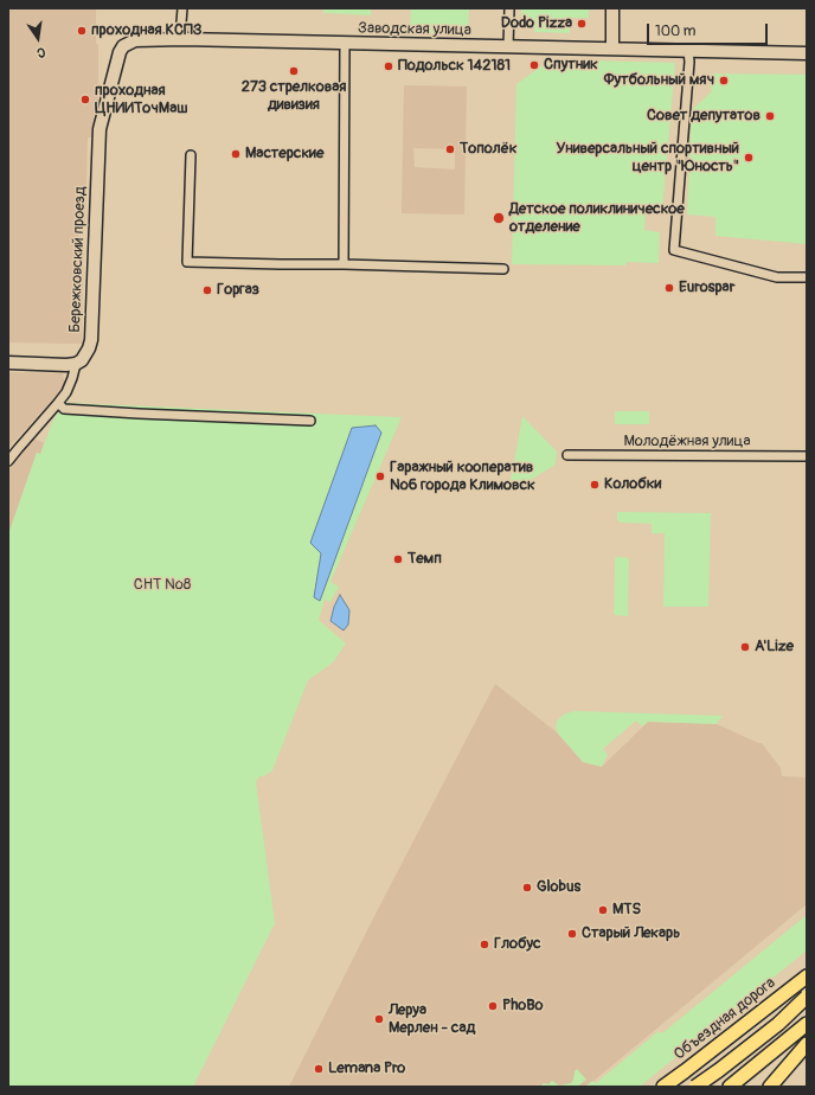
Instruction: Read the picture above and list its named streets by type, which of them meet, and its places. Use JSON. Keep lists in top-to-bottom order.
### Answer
{
  "streets": {
    "main road": ["Объездная дорога"],
    "street": ["Заводская улица", "Бережковский проезд", "Молодёжная улица"]
  },
  "crossings": [
    ["Заводская улица", "Бережковский проезд"]
  ],
  "parks": ["СНТ №8"],
  "places": [
    "Dodo Pizza",
    "проходная КСПЗ",
    "Спутник",
    "Подольск 142181",
    "273 стрелковая дивизия",
    "Футбольный мяч",
    "проходная ЦНИИТочМаш",
    "Совет депутатов",
    "Тополёк",
    "Мастерские",
    "Универсальный спортивный центр \"Юность\"",
    "Детское поликлиническое отделение",
    "Eurospar",
    "Горгаз",
    "Гаражный кооператив №6 города Климовск",
    "Колобки",
    "Темп",
    "A'Lize",
    "Globus",
    "MTS",
    "Старый Лекарь",
    "Глобус",
    "PhoBo",
    "Леруа Мерлен - сад",
    "Lemana Pro"
  ],
  "scale_bar": "100 m",
  "north": "bottom"
}
